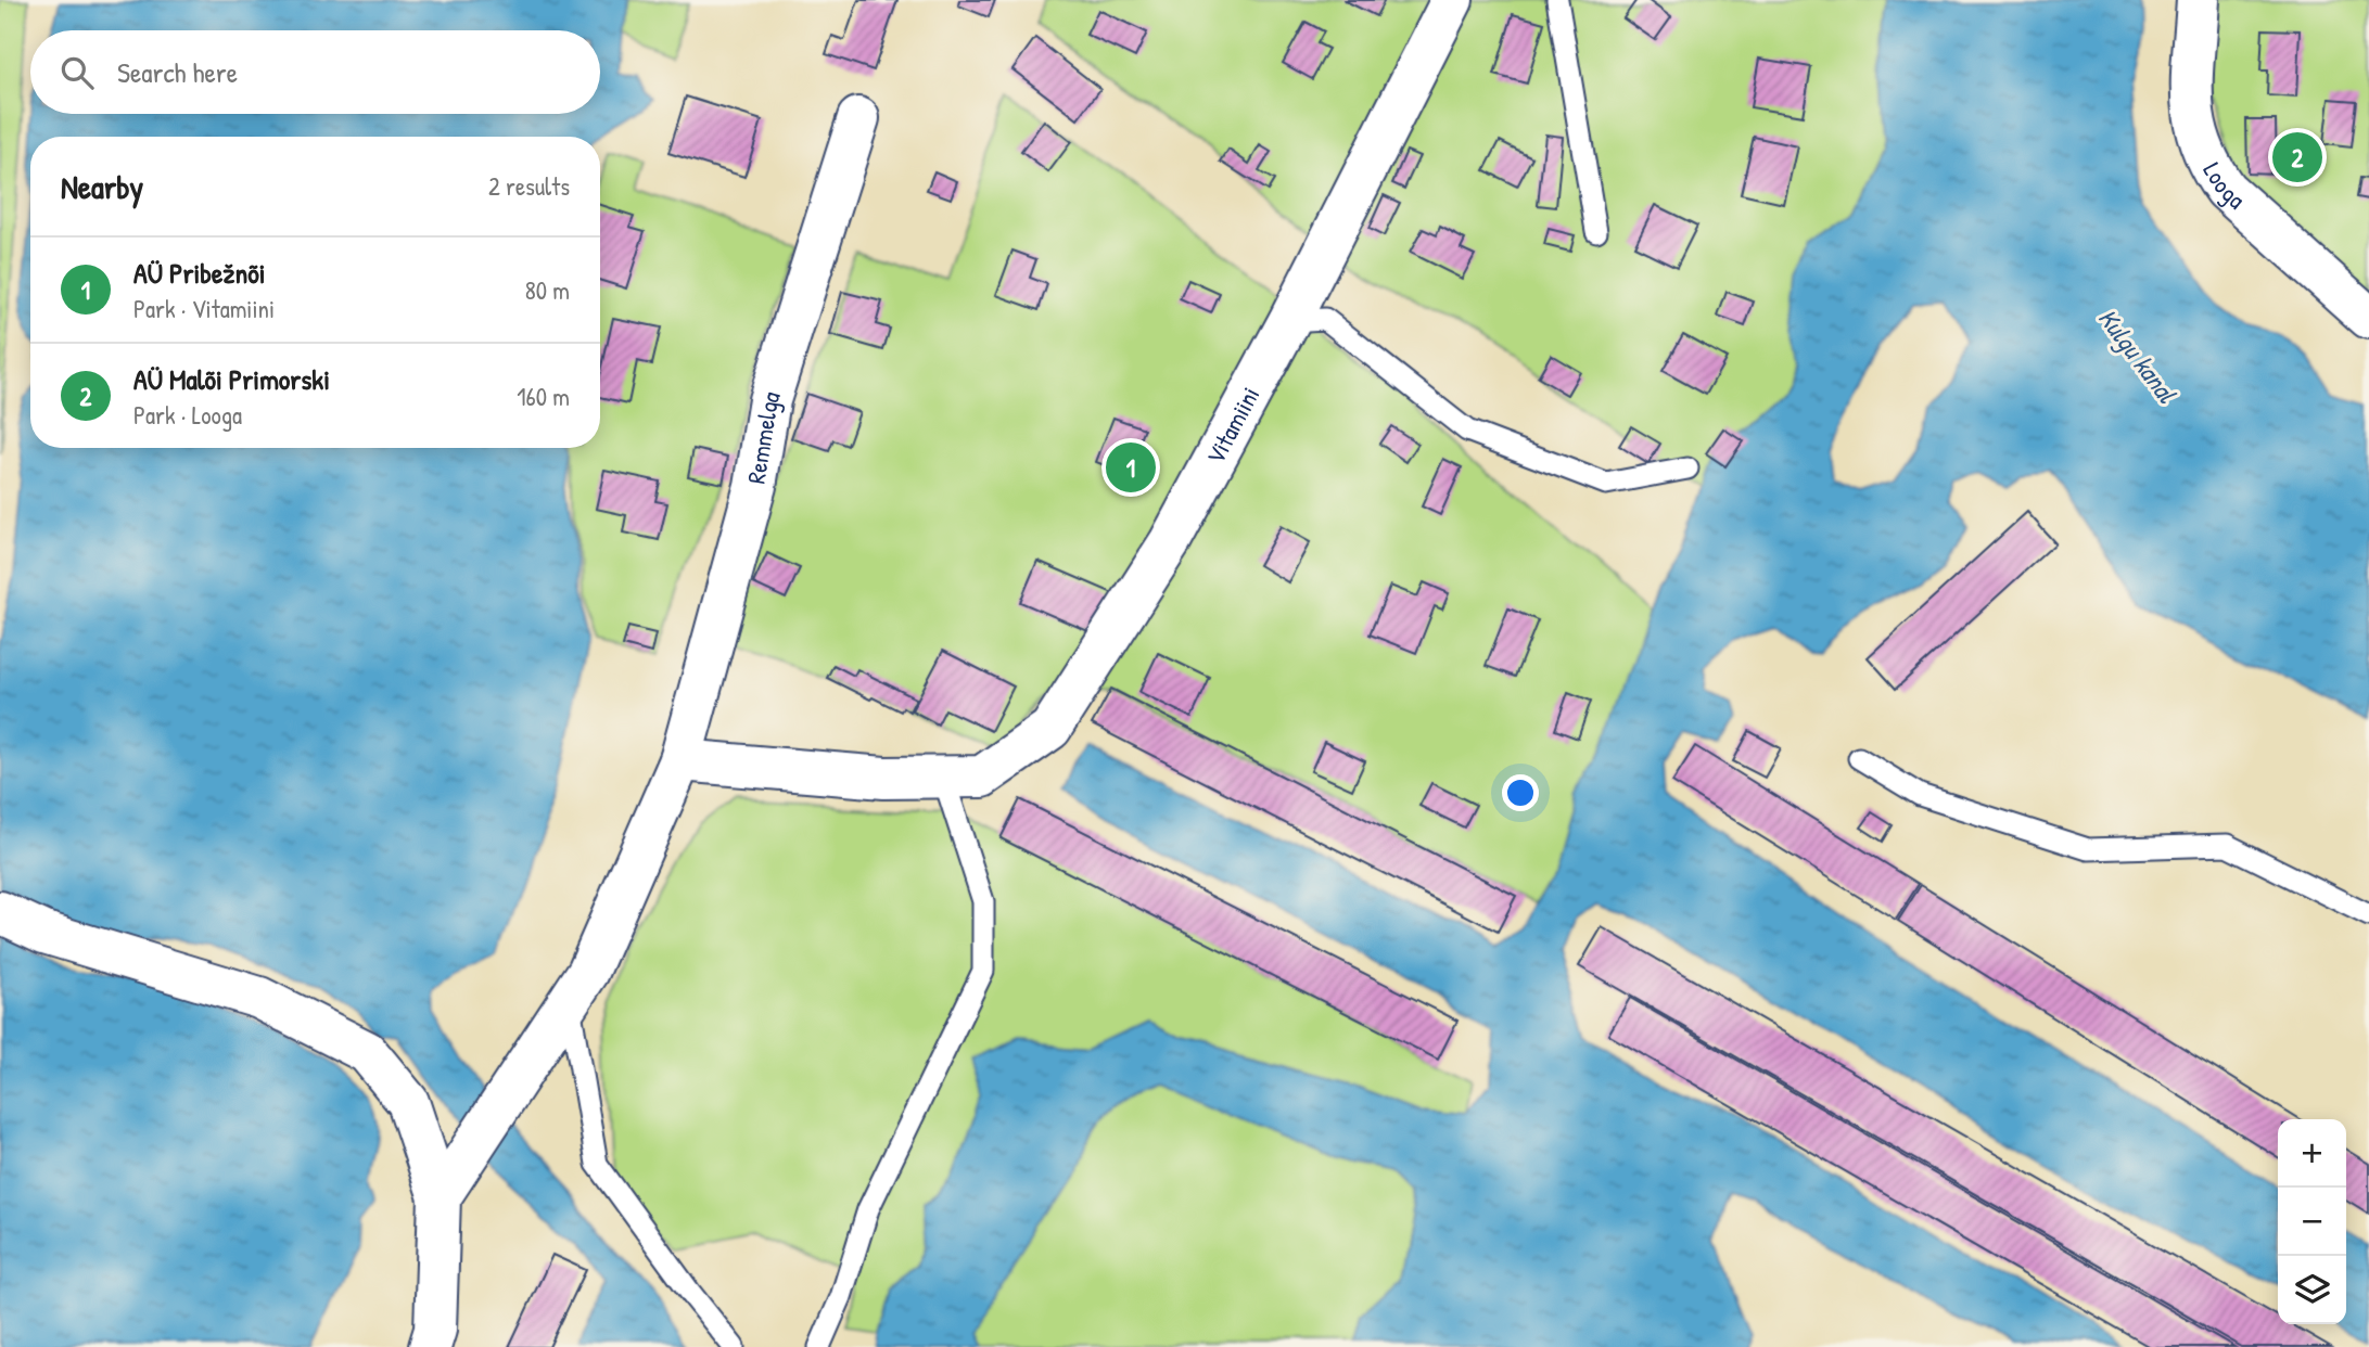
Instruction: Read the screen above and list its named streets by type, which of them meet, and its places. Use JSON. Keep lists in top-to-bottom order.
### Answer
{
  "streets": {
    "street": ["Looga", "Vitamiini", "Remmelga"]
  },
  "crossings": [
    ["Vitamiini", "Remmelga"]
  ],
  "water": ["Kulgu kanal"],
  "page": {
    "search": "Search here",
    "pins": ["2", "1"],
    "heading": ["Nearby", "2 results"],
    "list": [
      {
        "mark": "1",
        "name": "AÜ Pribežnõi",
        "note": "Park · Vitamiini",
        "value": "80 m"
      },
      {
        "mark": "2",
        "name": "AÜ Malõi Primorski",
        "note": "Park · Looga",
        "value": "160 m"
      }
    ],
    "map_buttons": ["+", "−"]
  }
}
